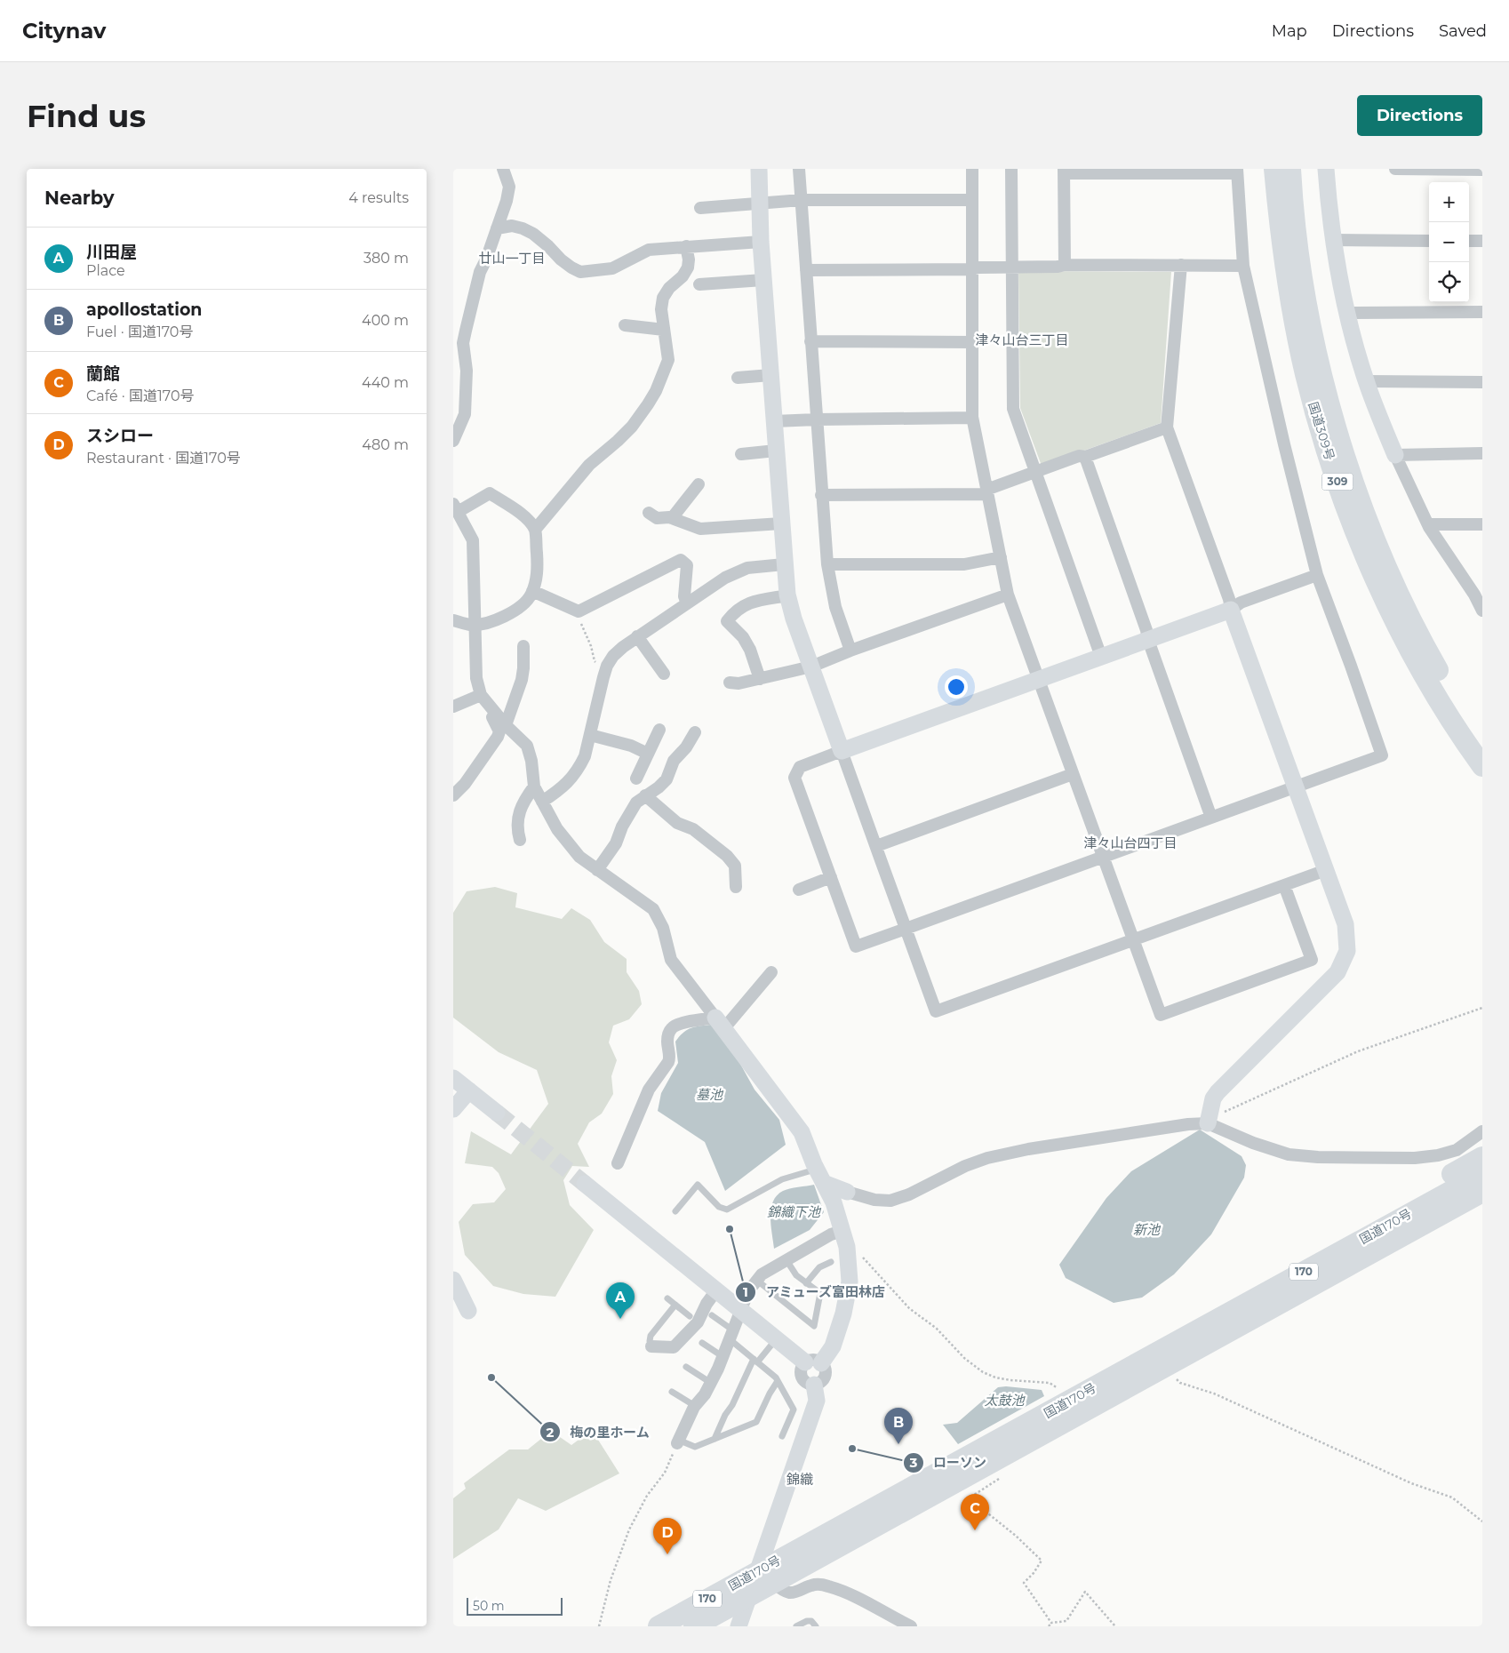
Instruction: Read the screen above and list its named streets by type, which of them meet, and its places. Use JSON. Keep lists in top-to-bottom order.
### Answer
{
  "streets": {
    "highway": [
      "国道309号",
      "309",
      "国道170号",
      "170"
    ]
  },
  "districts": [
    "廿山一丁目",
    "津々山台三丁目",
    "津々山台四丁目",
    "錦織"
  ],
  "water": [
    "墓池",
    "錦織下池",
    "新池",
    "太鼓池"
  ],
  "places": ["アミューズ富田林店", "梅の里ホーム", "ローソン"],
  "scale_bar": "50 m",
  "page": {
    "header": "Citynav",
    "nav": ["Map", "Directions", "Saved"],
    "buttons": "Directions",
    "title": "Find us",
    "heading": ["Nearby", "4 results"],
    "map_buttons": ["+", "−"],
    "list": [
      {
        "mark": "A",
        "name": "川田屋",
        "note": "Place",
        "value": "380 m"
      },
      {
        "mark": "B",
        "name": "apollostation",
        "note": "Fuel · 国道170号",
        "value": "400 m"
      },
      {
        "mark": "C",
        "name": "蘭館",
        "note": "Café · 国道170号",
        "value": "440 m"
      },
      {
        "mark": "D",
        "name": "スシロー",
        "note": "Restaurant · 国道170号",
        "value": "480 m"
      }
    ],
    "pins": [
      "A",
      "B",
      "C",
      "D"
    ],
    "scale": "50 m"
  }
}
